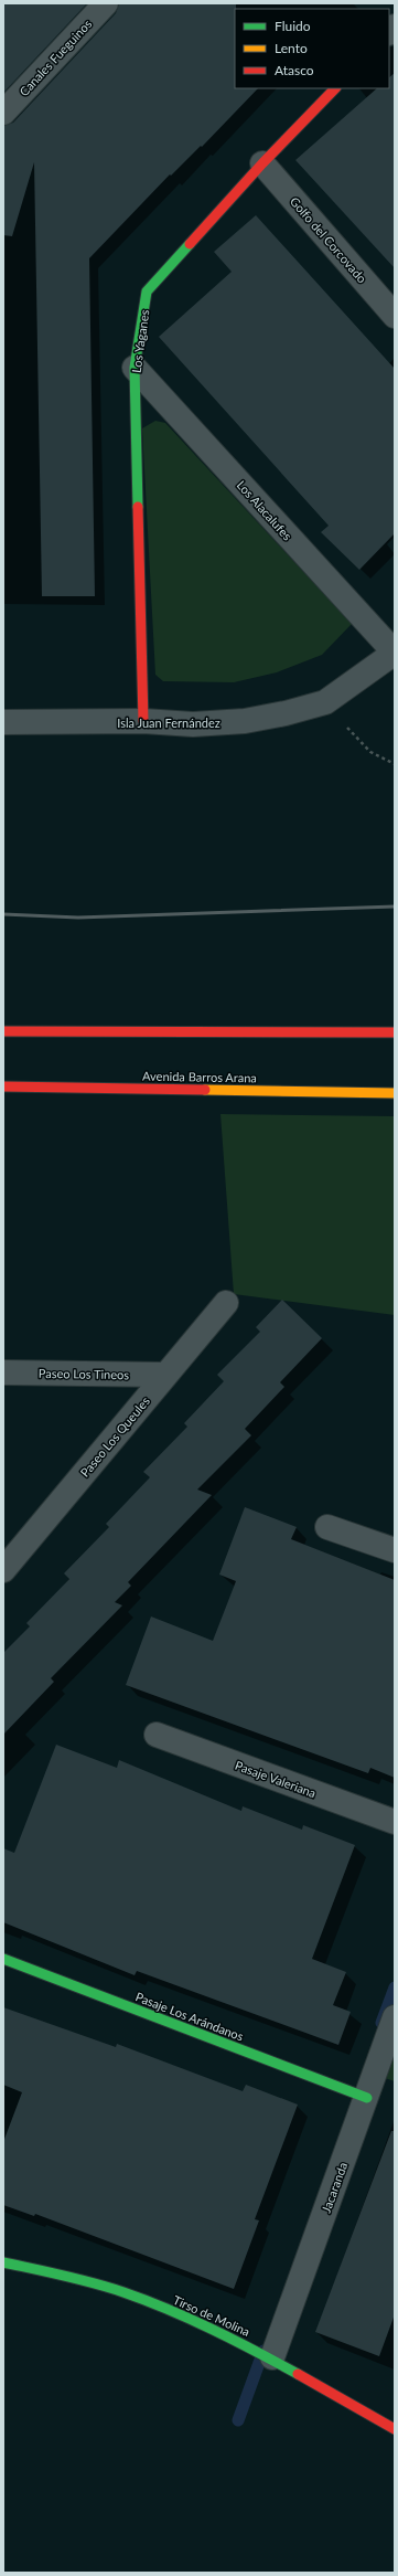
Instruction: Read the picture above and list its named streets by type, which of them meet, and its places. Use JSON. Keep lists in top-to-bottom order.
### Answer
{
  "streets": {
    "street": [
      "Canales Fueguinos",
      "Golfo del Corcovado",
      "Los Yaganes",
      "Los Alacalufes",
      "Isla Juan Fernández",
      "Avenida Barros Arana",
      "Paseo Los Tineos",
      "Paseo Los Queules",
      "Pasaje Valeriana",
      "Pasaje Los Arándanos",
      "Jacaranda",
      "Tirso de Molina"
    ]
  },
  "crossings": [
    ["Golfo del Corcovado", "Los Yaganes"],
    ["Los Yaganes", "Los Alacalufes"],
    ["Los Yaganes", "Isla Juan Fernández"],
    ["Los Alacalufes", "Isla Juan Fernández"],
    ["Paseo Los Tineos", "Paseo Los Queules"],
    ["Pasaje Los Arándanos", "Jacaranda"],
    ["Jacaranda", "Tirso de Molina"]
  ],
  "legend": ["Fluido", "Lento", "Atasco"]
}
